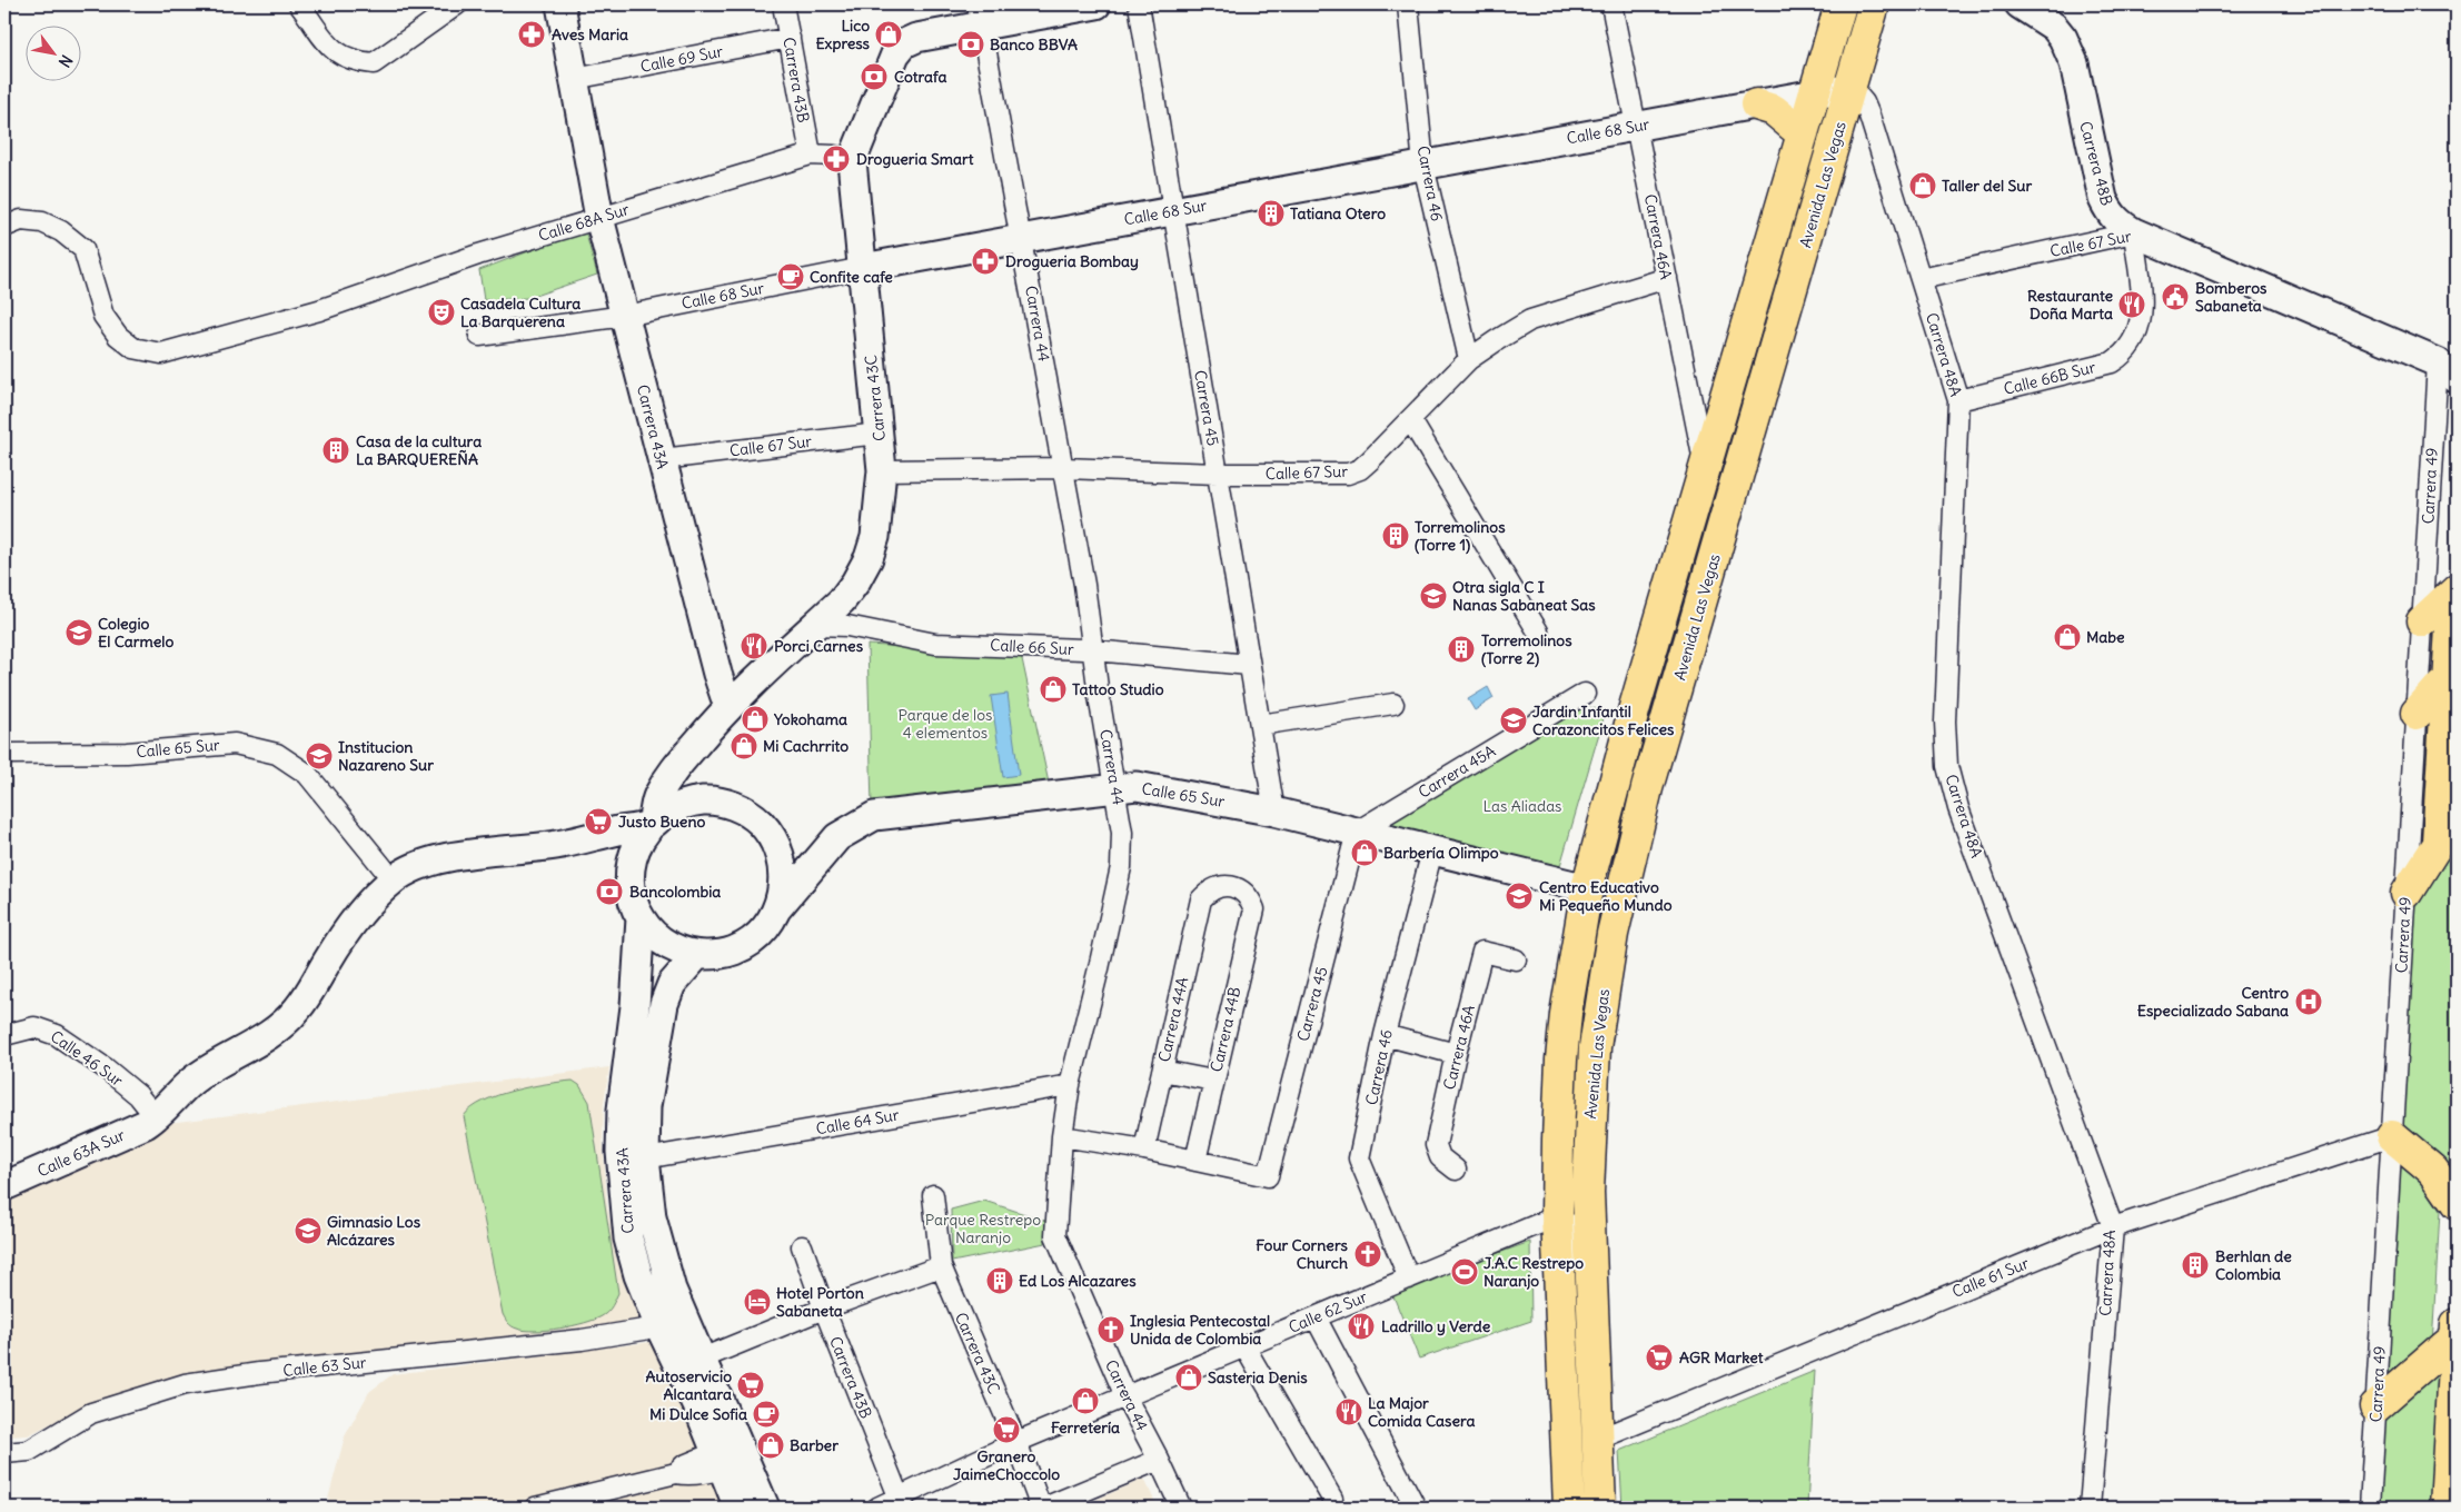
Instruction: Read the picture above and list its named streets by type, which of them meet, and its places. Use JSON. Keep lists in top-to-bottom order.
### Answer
{
  "streets": {
    "main road": ["Avenida Las Vegas"],
    "street": [
      "Calle 69 Sur",
      "Carrera 43B",
      "Calle 68 Sur",
      "Carrera 48B",
      "Carrera 46",
      "Calle 68A Sur",
      "Carrera 46A",
      "Calle 67 Sur",
      "Carrera 44",
      "Carrera 48A",
      "Calle 66B Sur",
      "Carrera 43C",
      "Carrera 45",
      "Carrera 43A",
      "Carrera 49",
      "Calle 66 Sur",
      "Calle 65 Sur",
      "Carrera 45A",
      "Carrera 44A",
      "Carrera 44B",
      "Calle 46 Sur",
      "Calle 64 Sur",
      "Calle 63A Sur",
      "Calle 61 Sur",
      "Calle 62 Sur",
      "Calle 63 Sur"
    ]
  },
  "crossings": [
    ["Calle 69 Sur", "Carrera 43B"],
    ["Calle 69 Sur", "Carrera 43A"],
    ["Carrera 43B", "Calle 68A Sur"],
    ["Carrera 43B", "Calle 62 Sur"],
    ["Calle 68 Sur", "Carrera 46"],
    ["Calle 68 Sur", "Avenida Las Vegas"],
    ["Calle 68 Sur", "Carrera 46A"],
    ["Calle 68 Sur", "Carrera 44"],
    ["Calle 68 Sur", "Carrera 48A"],
    ["Calle 68 Sur", "Carrera 43C"],
    ["Calle 68 Sur", "Carrera 45"],
    ["Calle 68 Sur", "Carrera 43A"],
    ["Carrera 48B", "Calle 67 Sur"],
    ["Carrera 48B", "Calle 66B Sur"],
    ["Carrera 46", "Calle 67 Sur"],
    ["Carrera 46", "Calle 65 Sur"],
    ["Carrera 46", "Calle 62 Sur"],
    ["Avenida Las Vegas", "Carrera 46A"],
    ["Avenida Las Vegas", "Carrera 48A"],
    ["Avenida Las Vegas", "Calle 65 Sur"],
    ["Avenida Las Vegas", "Calle 61 Sur"],
    ["Avenida Las Vegas", "Calle 62 Sur"],
    ["Calle 68A Sur", "Carrera 43C"],
    ["Calle 68A Sur", "Carrera 43A"],
    ["Carrera 46A", "Calle 67 Sur"],
    ["Calle 67 Sur", "Carrera 44"],
    ["Calle 67 Sur", "Carrera 48A"],
    ["Calle 67 Sur", "Calle 66B Sur"],
    ["Calle 67 Sur", "Carrera 43C"],
    ["Calle 67 Sur", "Carrera 45"],
    ["Calle 67 Sur", "Carrera 43A"],
    ["Calle 67 Sur", "Carrera 49"],
    ["Carrera 44", "Carrera 43C"],
    ["Carrera 44", "Calle 66 Sur"],
    ["Carrera 44", "Calle 65 Sur"],
    ["Carrera 44", "Calle 64 Sur"],
    ["Carrera 44", "Calle 62 Sur"],
    ["Carrera 48A", "Calle 66B Sur"],
    ["Carrera 48A", "Calle 61 Sur"],
    ["Carrera 43C", "Carrera 43A"],
    ["Carrera 43C", "Calle 66 Sur"],
    ["Carrera 43C", "Calle 62 Sur"],
    ["Carrera 45", "Calle 66 Sur"],
    ["Carrera 45", "Calle 65 Sur"],
    ["Carrera 45", "Carrera 45A"],
    ["Carrera 45", "Carrera 44B"],
    ["Carrera 43A", "Calle 65 Sur"],
    ["Carrera 43A", "Calle 64 Sur"],
    ["Carrera 43A", "Calle 63 Sur"],
    ["Carrera 49", "Calle 61 Sur"],
    ["Calle 65 Sur", "Carrera 45A"],
    ["Carrera 44A", "Carrera 44B"],
    ["Calle 46 Sur", "Calle 63A Sur"]
  ],
  "parks": ["Parque de los 4 elementos", "Las Aliadas", "Parque Restrepo Naranjo"],
  "places": {
    "pharmacy": ["Aves Maria", "Drogueria Smart", "Drogueria Bombay"],
    "shop": [
      "Lico Express",
      "Taller del Sur",
      "Mabe",
      "Tattoo Studio",
      "Yokohama",
      "Mi Cachrrito",
      "Barbería Olimpo",
      "Sasteria Denis",
      "Ferretería",
      "Barber"
    ],
    "bank": ["Banco BBVA", "Cotrafa", "Bancolombia"],
    "building": [
      "Tatiana Otero",
      "Casa de la cultura La BARQUEREÑA",
      "Torremolinos (Torre 1)",
      "Torremolinos (Torre 2)",
      "Berhlan de Colombia",
      "Ed Los Alcazares"
    ],
    "cafe": ["Confite cafe", "Mi Dulce Sofia"],
    "public building": ["Bomberos Sabaneta"],
    "restaurant": [
      "Restaurante Doña Marta",
      "Porci Carnes",
      "Ladrillo y Verde",
      "La Major Comida Casera"
    ],
    "theatre": ["Casadela Cultura La Barquerena"],
    "school or university": [
      "Otra sigla C I Nanas Sabaneat Sas",
      "Colegio El Carmelo",
      "Jardin Infantil Corazoncitos Felices",
      "Institucion Nazareno Sur",
      "Centro Educativo Mi Pequeño Mundo",
      "Gimnasio Los Alcázares"
    ],
    "supermarket": [
      "Justo Bueno",
      "AGR Market",
      "Autoservicio Alcantara",
      "Granero JaimeChoccolo"
    ],
    "hospital": ["Centro Especializado Sabana"],
    "church": ["Four Corners Church", "Inglesia Pentecostal Unida de Colombia"],
    "sports": ["J.A.C Restrepo Naranjo"],
    "hotel": ["Hotel Porton Sabaneta"]
  },
  "north": "bottom right"
}
